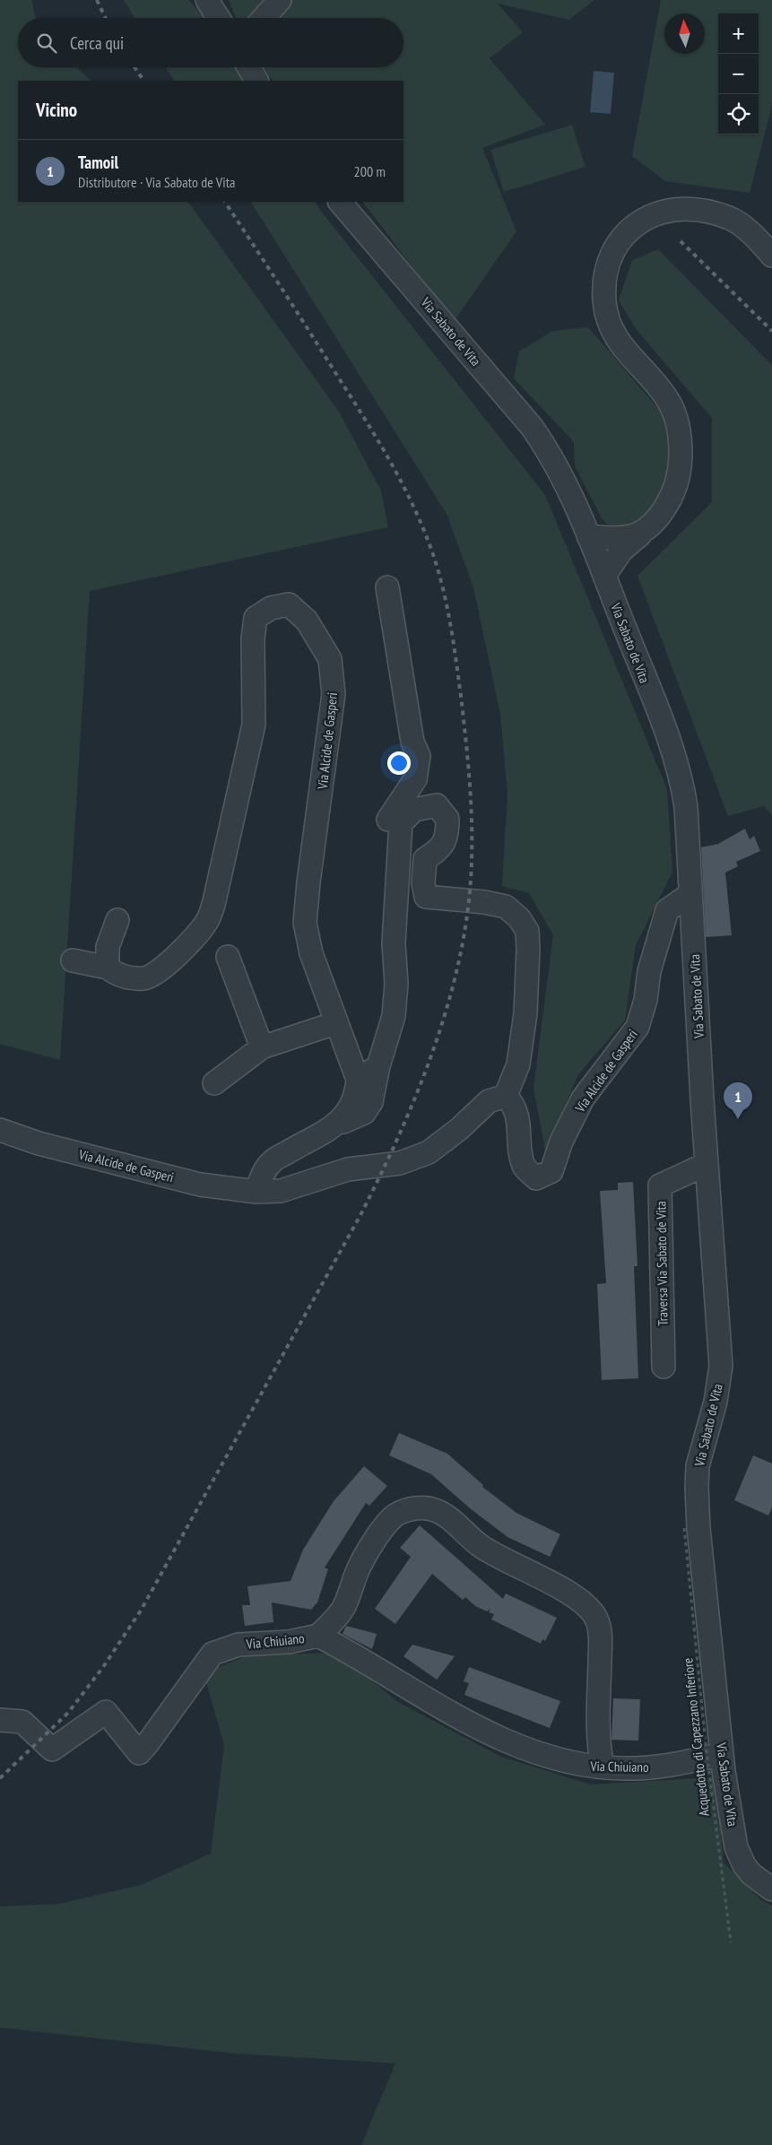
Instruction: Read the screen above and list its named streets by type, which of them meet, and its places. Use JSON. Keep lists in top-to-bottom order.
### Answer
{
  "streets": {
    "street": [
      "Via Sabato de Vita",
      "Via Alcide de Gasperi",
      "Traversa Via Sabato de Vita",
      "Via Chiuiano"
    ],
    "path": ["Acquedotto di Capezzano Inferiore"]
  },
  "crossings": [
    ["Via Sabato de Vita", "Via Alcide de Gasperi"],
    ["Via Sabato de Vita", "Traversa Via Sabato de Vita"],
    ["Via Sabato de Vita", "Via Chiuiano"]
  ],
  "north": "top",
  "page": {
    "map_buttons": ["+", "−"],
    "search": "Cerca qui",
    "heading": "Vicino",
    "list": [
      {
        "mark": "1",
        "name": "Tamoil",
        "note": "Distributore · Via Sabato de Vita",
        "value": "200 m"
      }
    ],
    "pins": "1"
  }
}
